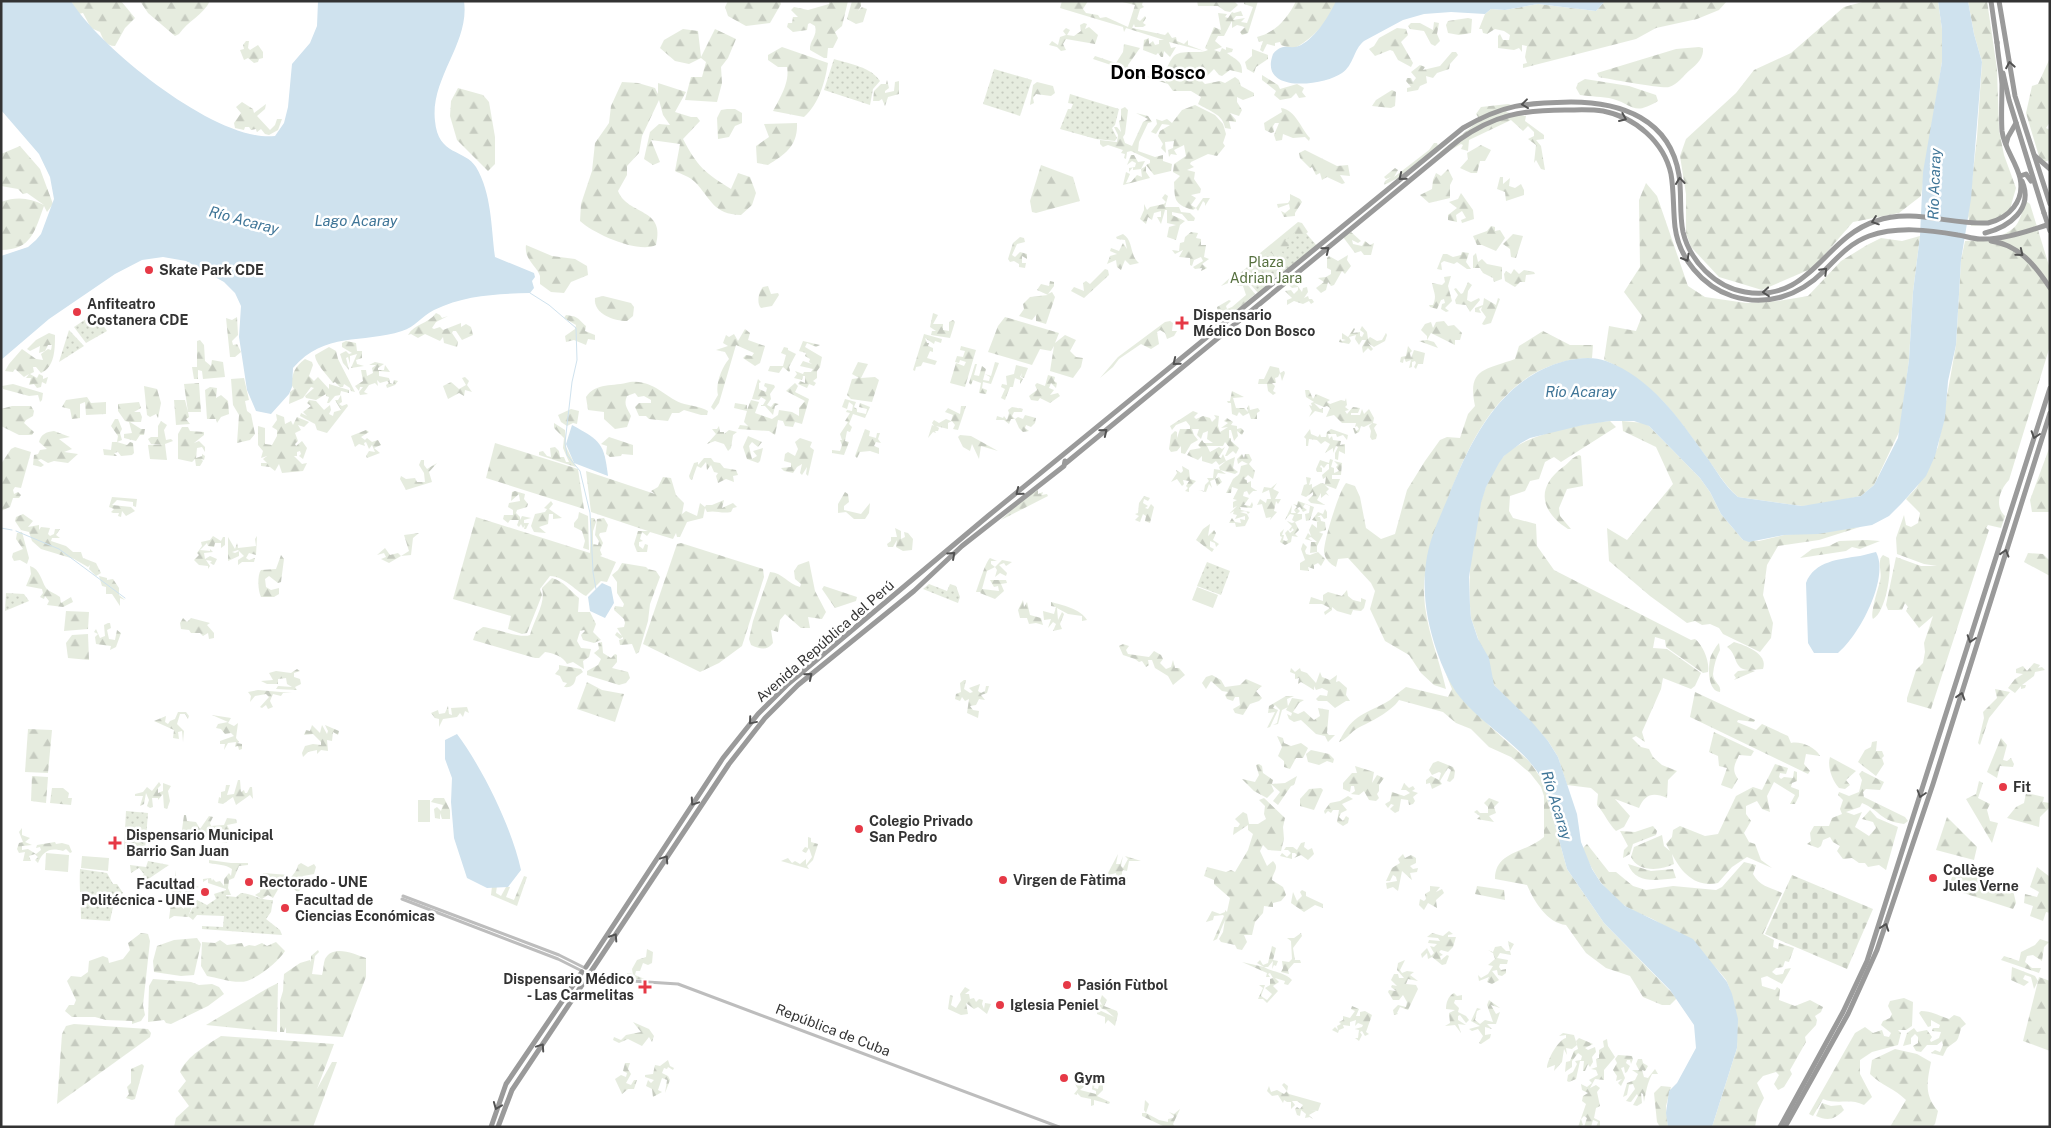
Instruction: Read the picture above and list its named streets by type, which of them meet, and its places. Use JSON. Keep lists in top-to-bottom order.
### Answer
{
  "streets": {
    "highway": ["Avenida República del Perú"],
    "main road": ["República de Cuba"]
  },
  "crossings": [
    ["Avenida República del Perú", "República de Cuba"]
  ],
  "districts": ["Don Bosco"],
  "water": ["Río Acaray", "Lago Acaray"],
  "parks": ["Plaza Adrian Jara"],
  "places": {
    "other": [
      "Skate Park CDE",
      "Anfiteatro Costanera CDE",
      "Fit",
      "Colegio Privado San Pedro",
      "Collège Jules Verne",
      "Vìrgen de Fàtima",
      "Rectorado - UNE",
      "Facultad Politécnica - UNE",
      "Facultad de Ciencias Económicas",
      "Pasión Fùtbol",
      "Iglesia Peniel",
      "Gym"
    ],
    "health": ["Dispensario Médico Don Bosco", "Dispensario Municipal Barrio San Juan", "Dispensario Médico - Las Carmelitas"]
  }
}
